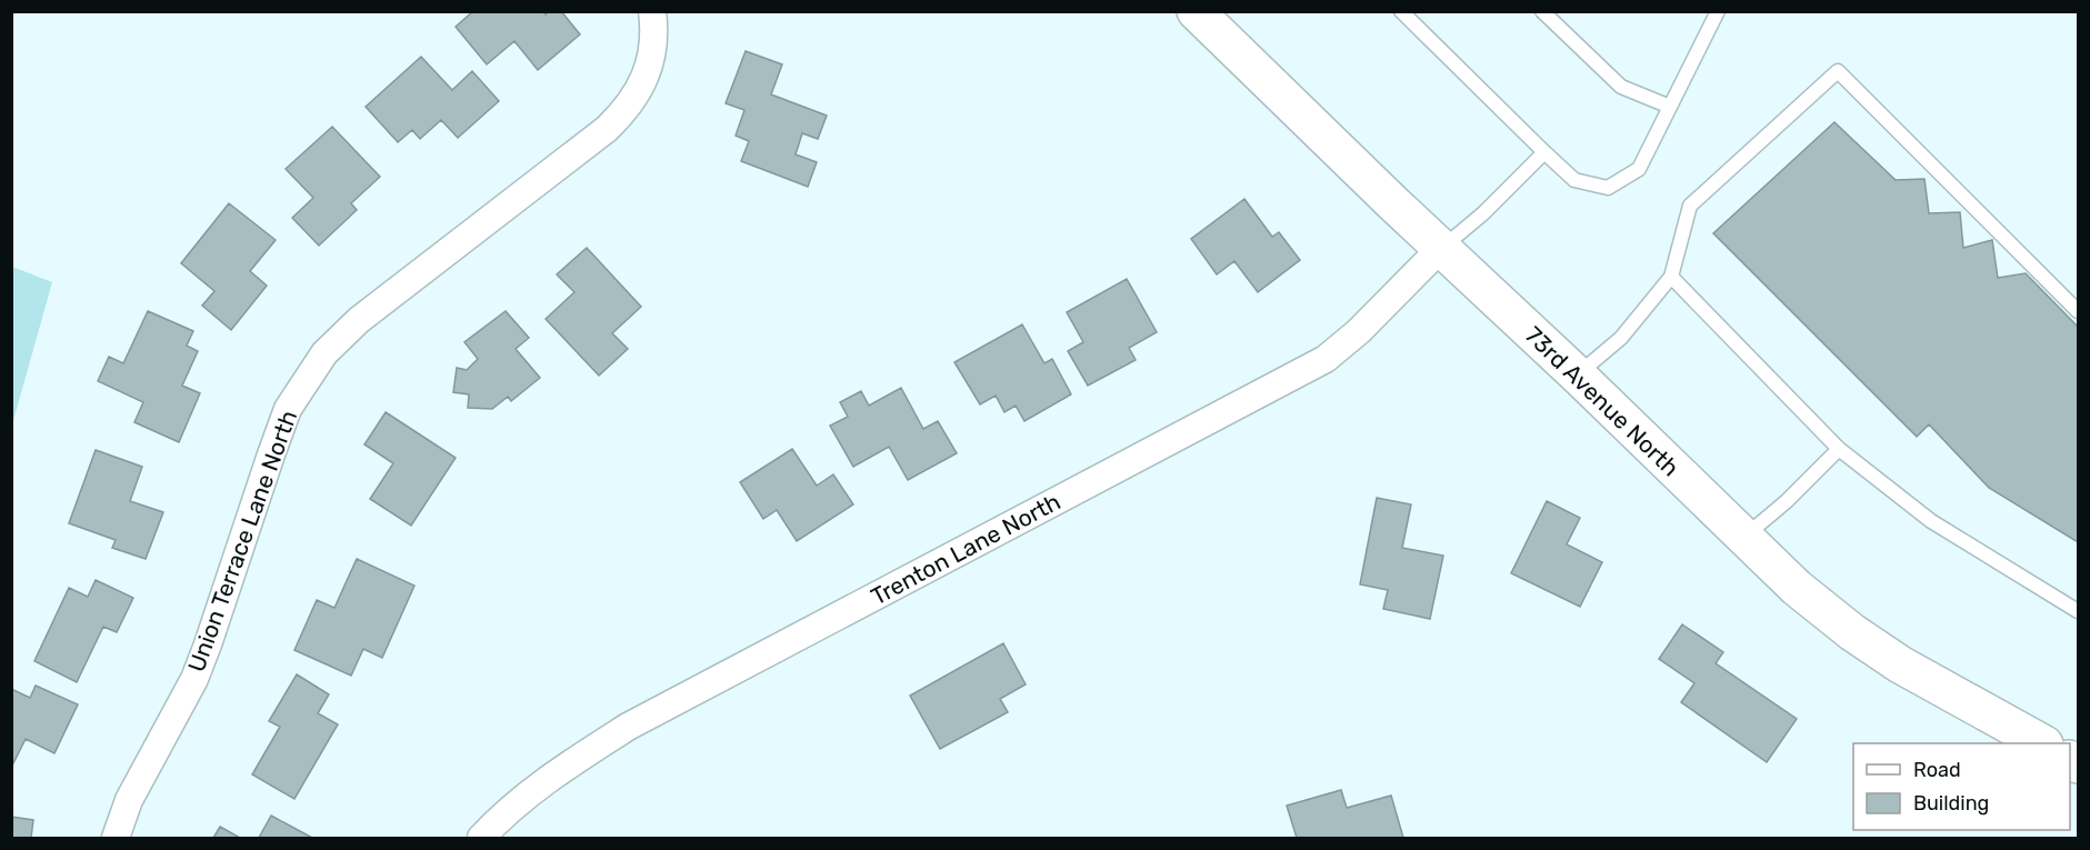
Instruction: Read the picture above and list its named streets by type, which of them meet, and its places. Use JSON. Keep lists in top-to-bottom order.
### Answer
{
  "streets": {
    "street": ["73rd Avenue North", "Union Terrace Lane North", "Trenton Lane North"]
  },
  "crossings": [
    ["73rd Avenue North", "Trenton Lane North"]
  ],
  "legend": ["Road", "Building"]
}
